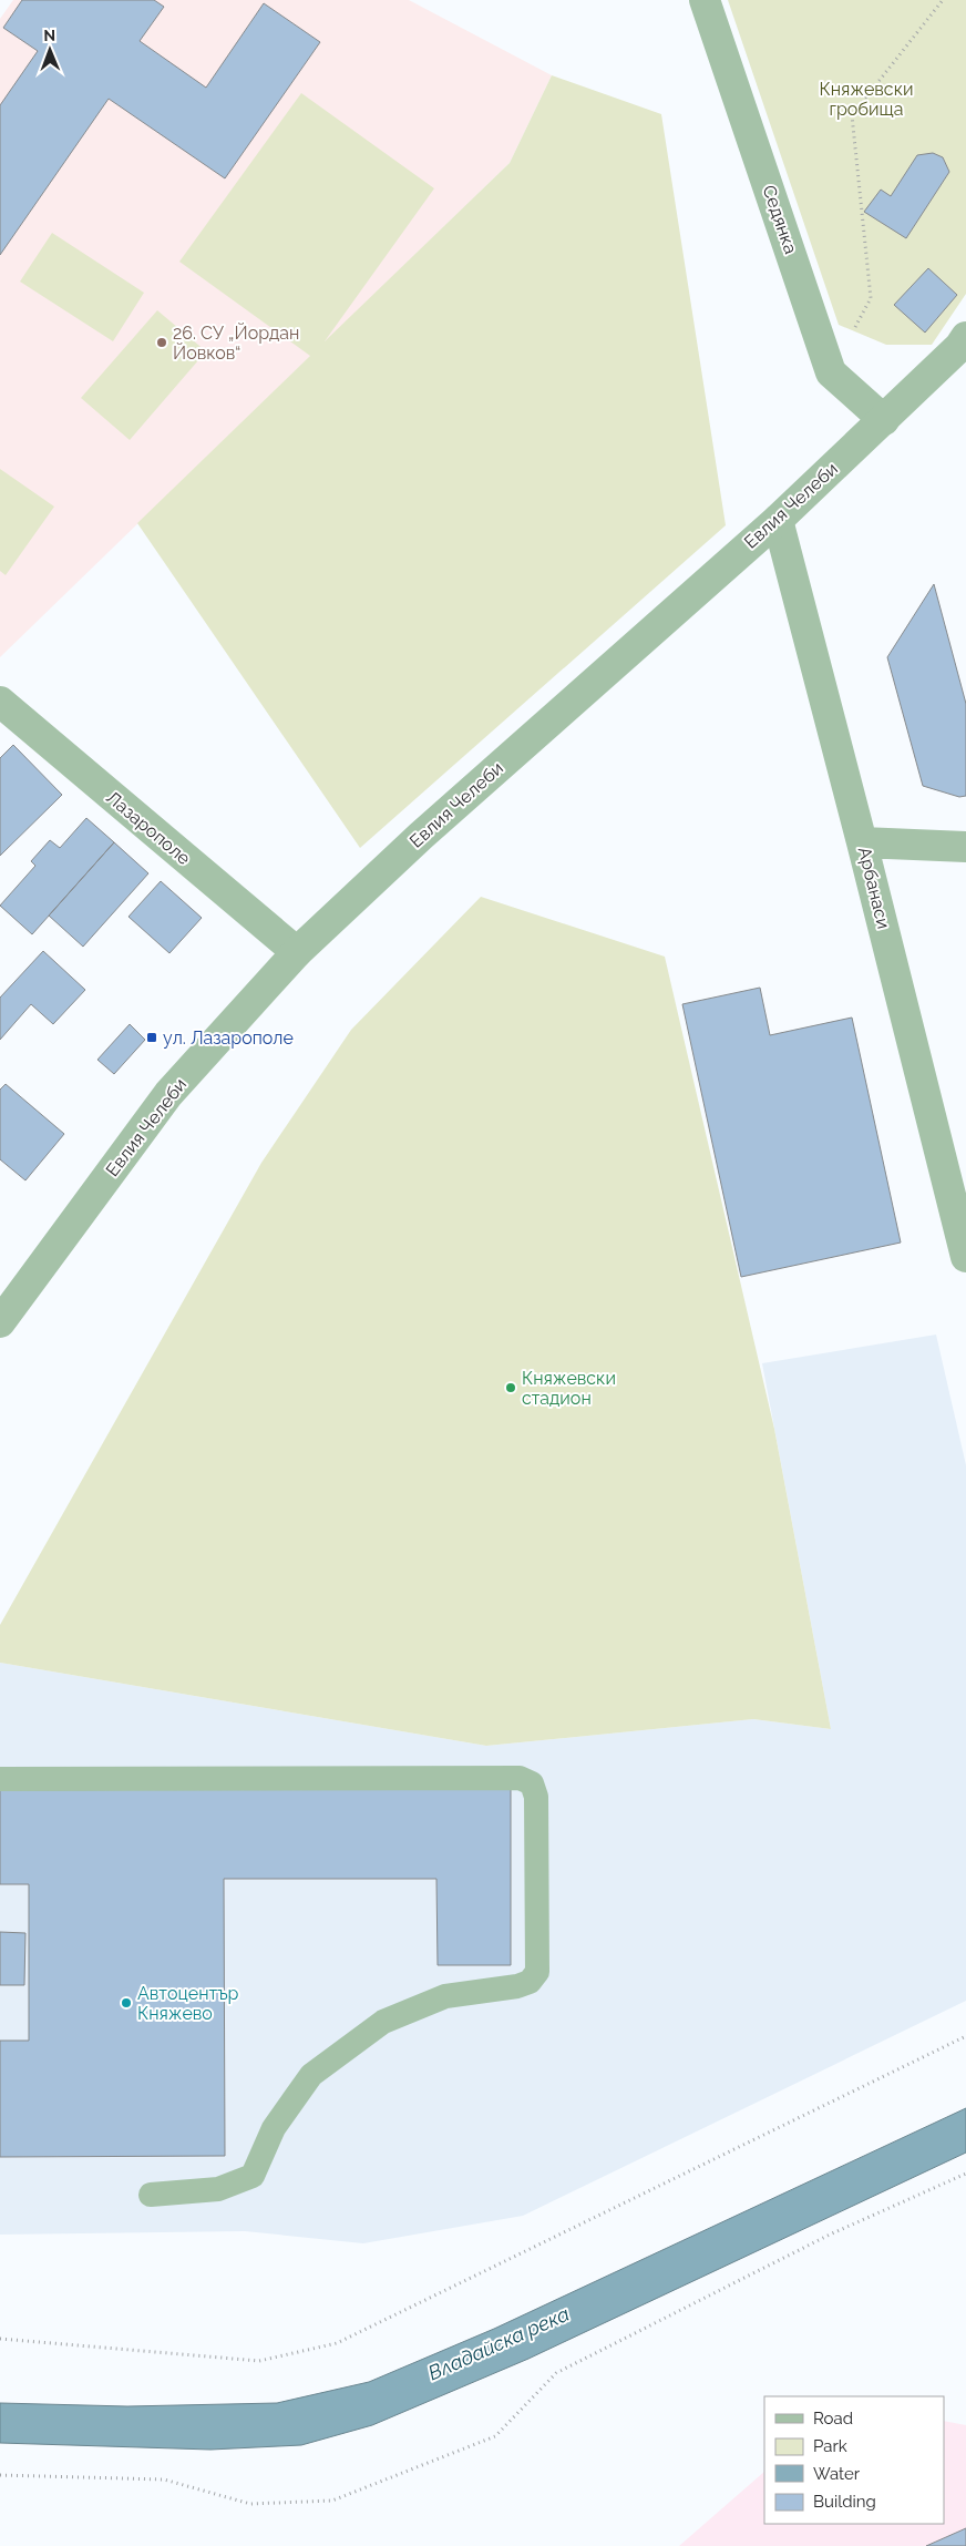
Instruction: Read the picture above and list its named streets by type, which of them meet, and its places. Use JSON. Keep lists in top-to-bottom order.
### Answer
{
  "streets": {
    "street": [
      "Седянка",
      "Евлия Челеби",
      "Лазарополе",
      "Арбанаси"
    ]
  },
  "crossings": [
    ["Седянка", "Евлия Челеби"],
    ["Евлия Челеби", "Лазарополе"],
    ["Евлия Челеби", "Арбанаси"]
  ],
  "water": ["Владайска река"],
  "parks": ["Княжевски гробища"],
  "places": {
    "other": ["26. СУ „Йордан Йовков“", "Княжевски стадион", "Автоцентър Княжево"],
    "transit": ["ул. Лазарополе"]
  },
  "legend": [
    "Road",
    "Park",
    "Water",
    "Building"
  ],
  "north": "top"
}
